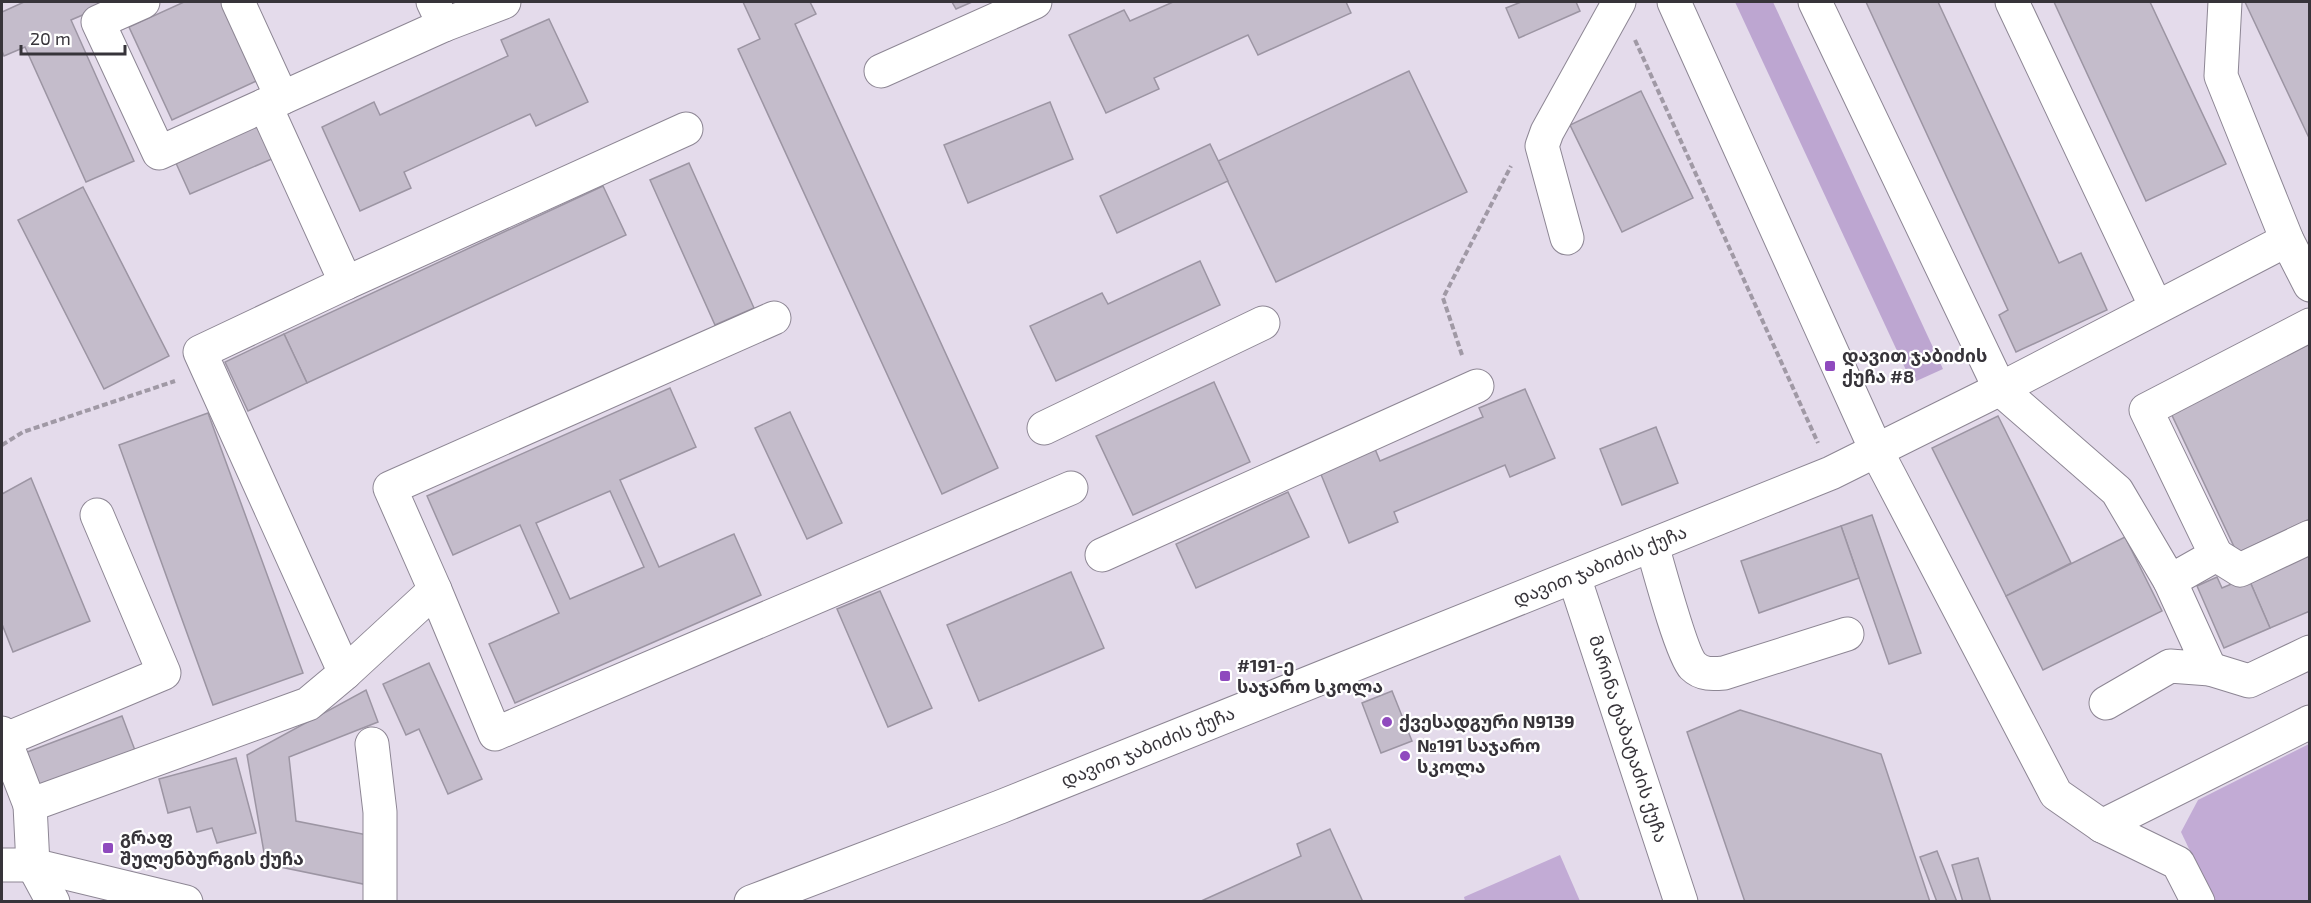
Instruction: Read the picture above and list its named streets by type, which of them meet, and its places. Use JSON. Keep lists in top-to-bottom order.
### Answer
{
  "streets": {
    "street": ["დავით ჯაბიძის ქუჩა", "მარინა ტაბატაძის ქუჩა"]
  },
  "crossings": [
    ["დავით ჯაბიძის ქუჩა", "მარინა ტაბატაძის ქუჩა"]
  ],
  "places": {
    "transit": ["დავით ჯაბიძის ქუჩა #8", "#191-ე საჯარო სკოლა", "გრაფ შულენბურგის ქუჩა"],
    "other": ["ქვესადგური N9139", "№191 საჯარო სკოლა"]
  },
  "scale_bar": "20 m"
}
